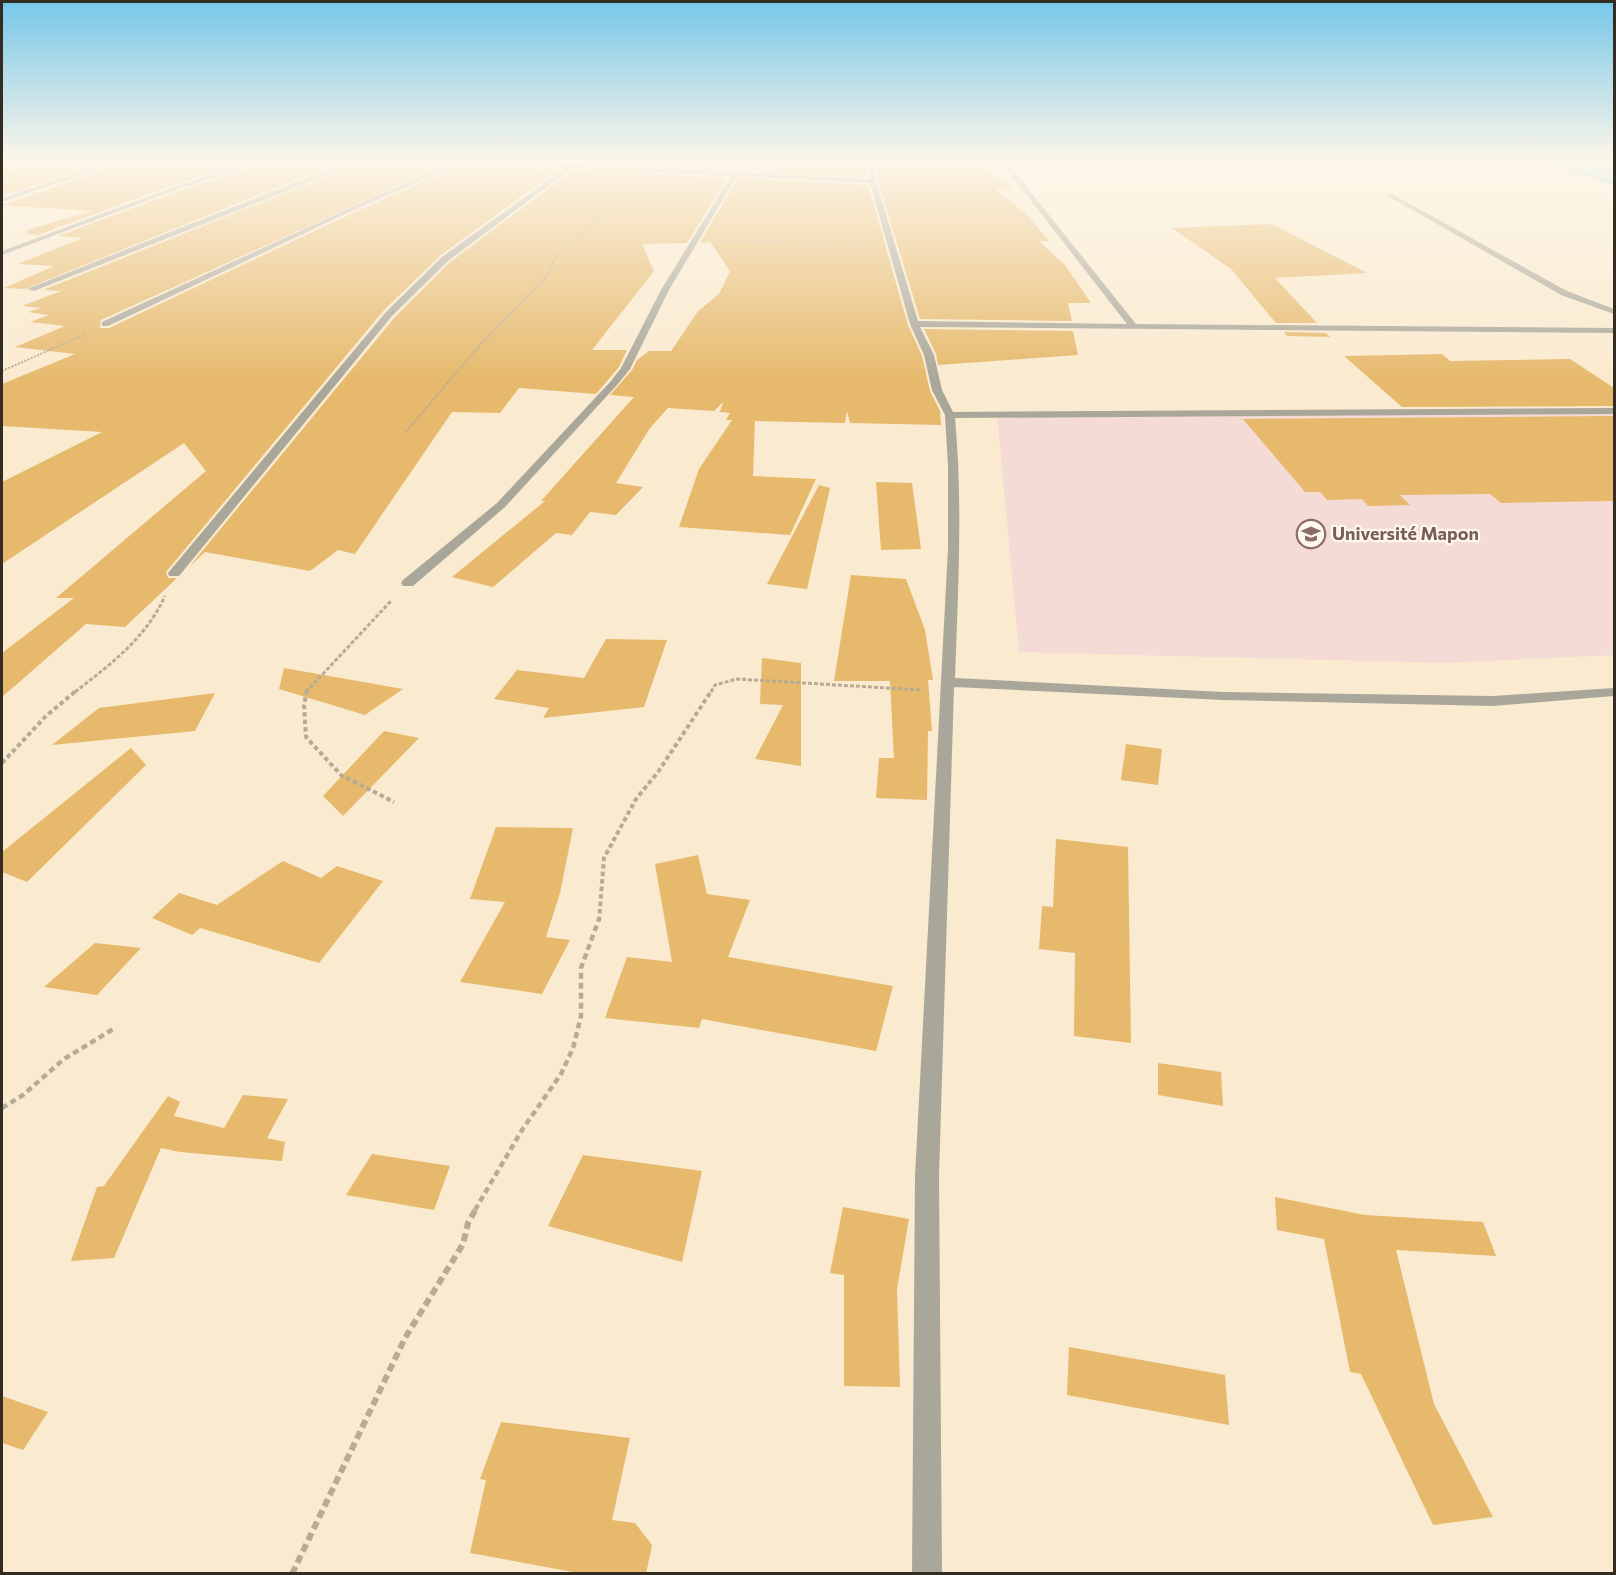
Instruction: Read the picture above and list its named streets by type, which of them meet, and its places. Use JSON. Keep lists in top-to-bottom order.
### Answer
{
  "places": {
    "school or university": ["Université Mapon"]
  }
}
